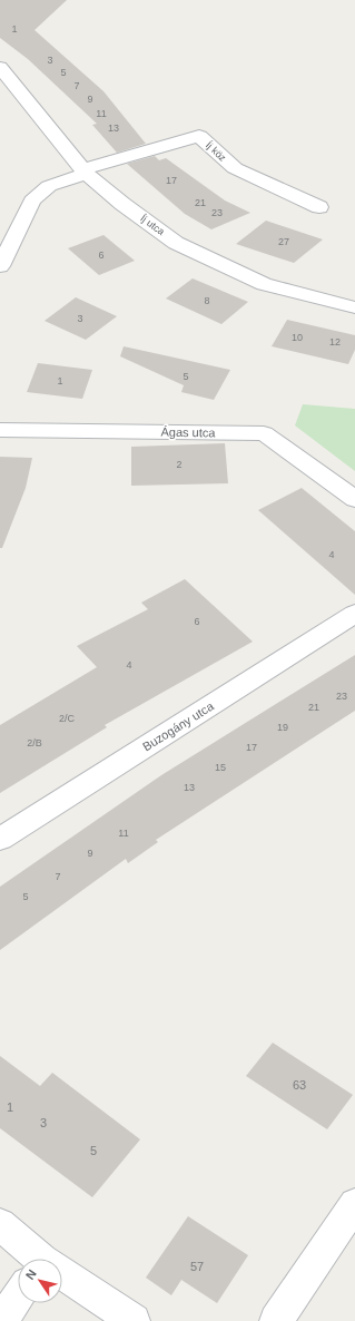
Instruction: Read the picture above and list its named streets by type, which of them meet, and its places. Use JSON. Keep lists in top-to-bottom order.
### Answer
{
  "streets": {
    "street": [
      "Íj köz",
      "Íj utca",
      "Ágas utca",
      "Buzogány utca"
    ]
  },
  "crossings": [
    ["Íj köz", "Íj utca"]
  ],
  "house_numbers": [
    "1",
    "3",
    "5",
    "7",
    "9",
    "11",
    "13",
    "17",
    "21",
    "23",
    "27",
    "6",
    "8",
    "3",
    "10",
    "12",
    "5",
    "1",
    "2",
    "4",
    "6",
    "4",
    "23",
    "21",
    "2/C",
    "19",
    "2/B",
    "17",
    "15",
    "13",
    "11",
    "9",
    "7",
    "5",
    "63",
    "1",
    "3",
    "5",
    "57"
  ],
  "north": "top left"
}
